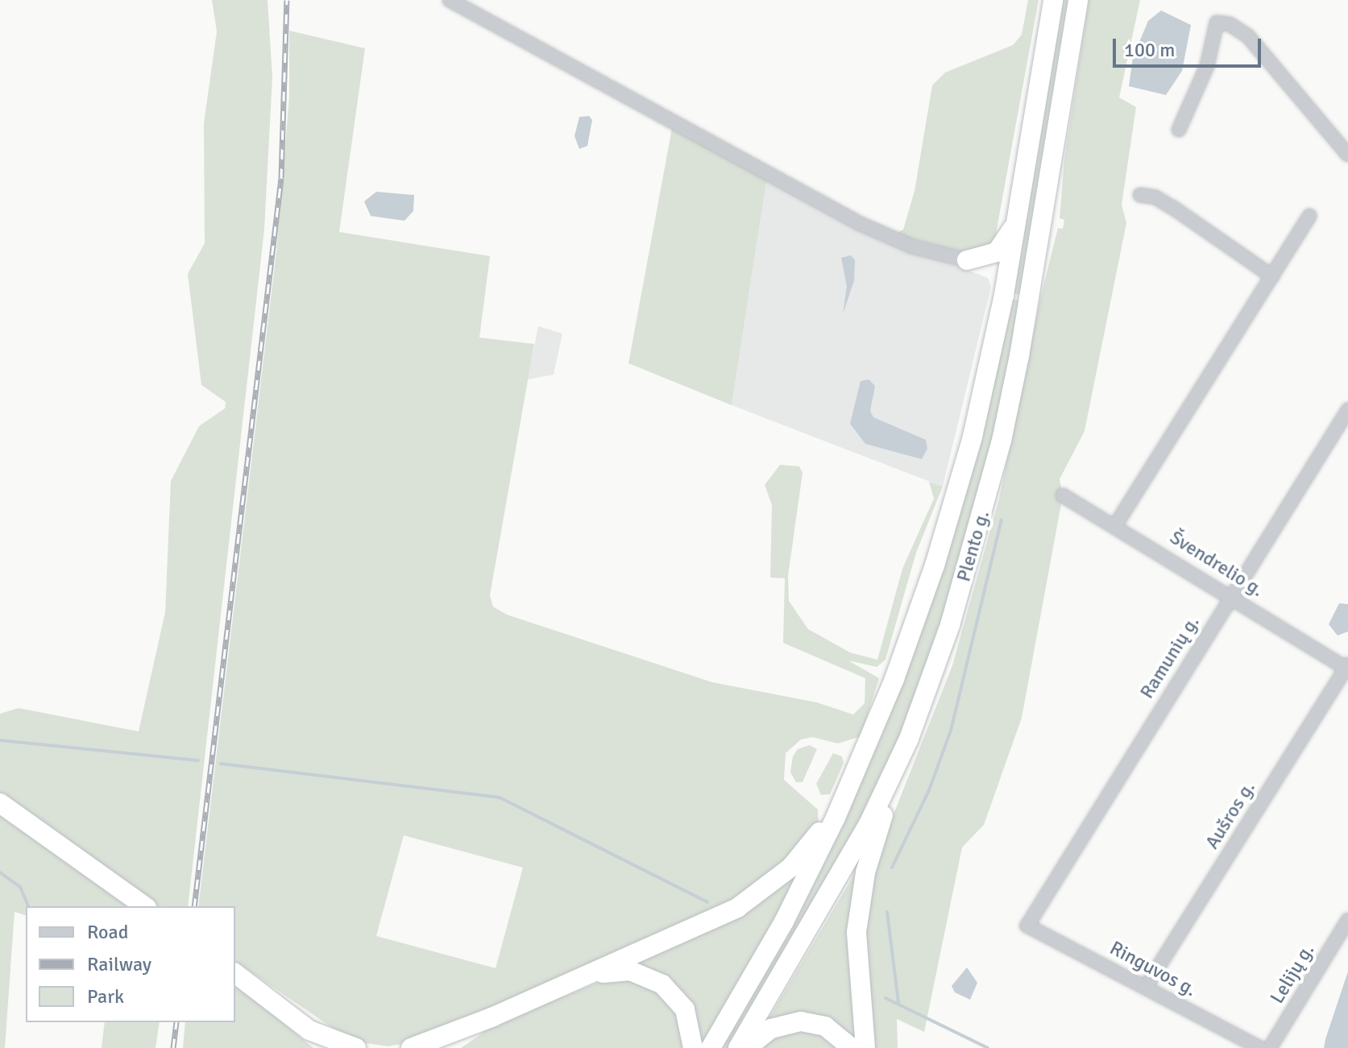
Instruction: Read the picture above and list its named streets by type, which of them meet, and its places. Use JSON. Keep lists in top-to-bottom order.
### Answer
{
  "streets": {
    "highway": ["Plento g."],
    "street": [
      "Švendrelio g.",
      "Ramunių g.",
      "Aušros g.",
      "Ringuvos g.",
      "Lelijų g."
    ]
  },
  "crossings": [
    ["Švendrelio g.", "Ramunių g."],
    ["Švendrelio g.", "Aušros g."],
    ["Ramunių g.", "Ringuvos g."],
    ["Aušros g.", "Ringuvos g."]
  ],
  "legend": ["Road", "Railway", "Park"],
  "scale_bar": "100 m"
}
